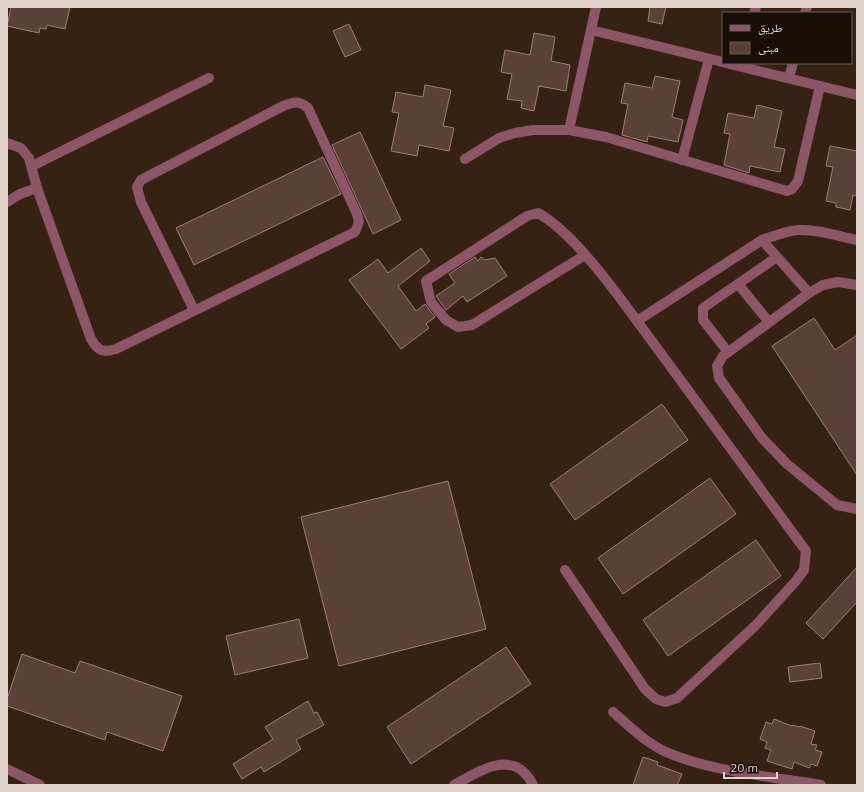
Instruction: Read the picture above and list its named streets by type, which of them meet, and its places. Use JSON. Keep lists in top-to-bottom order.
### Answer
{
  "legend": ["طريق", "مبنى"],
  "scale_bar": "20 m"
}
